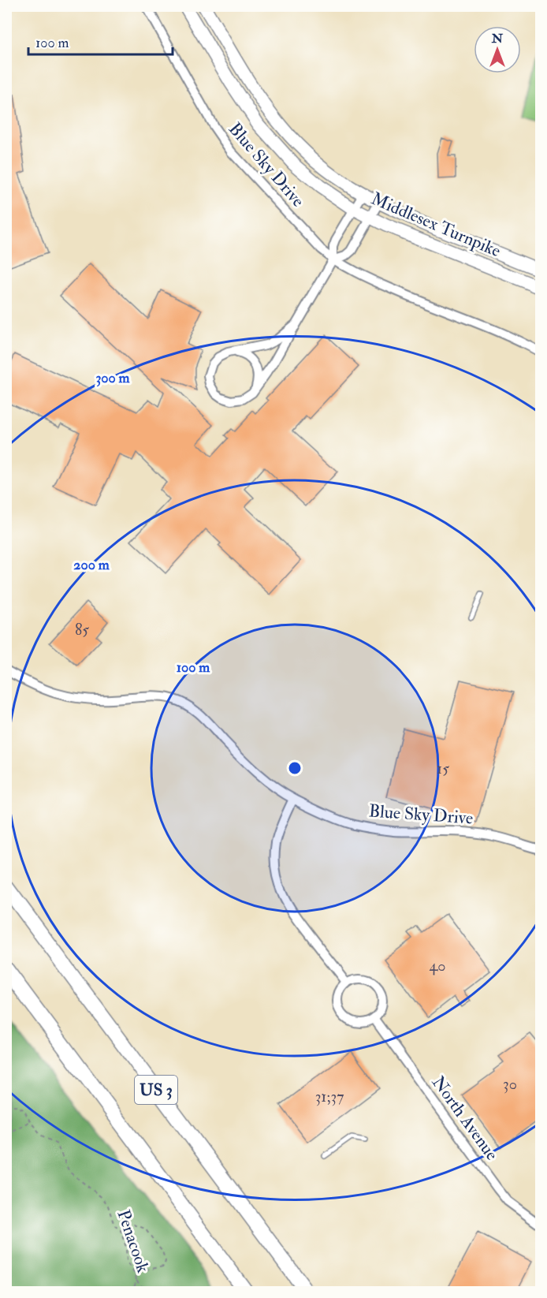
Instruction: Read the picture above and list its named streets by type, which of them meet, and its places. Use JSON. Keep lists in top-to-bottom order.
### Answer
{
  "streets": {
    "highway": ["US 3"],
    "main road": ["Middlesex Turnpike"],
    "street": ["Blue Sky Drive", "North Avenue"],
    "path": ["Penacook"]
  },
  "house_numbers": [
    "85",
    "15",
    "40",
    "30",
    "31;37"
  ],
  "scale_bar": "100 m",
  "north": "top",
  "rings": ["300 m", "200 m", "100 m"]
}
